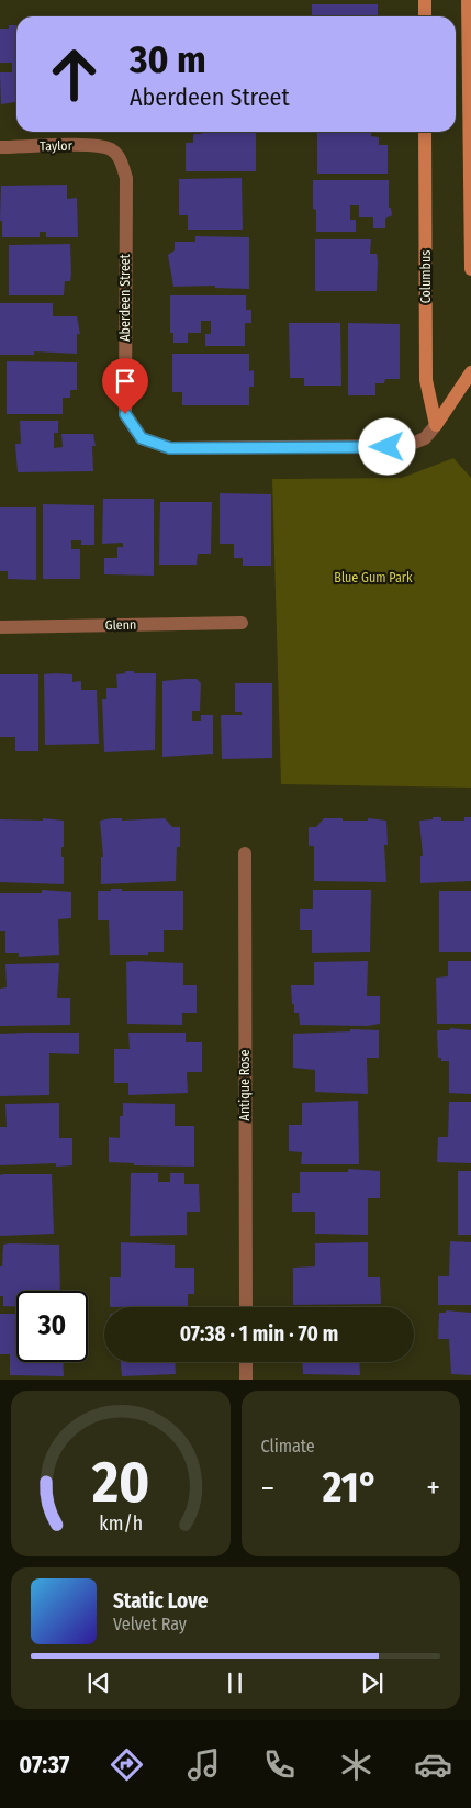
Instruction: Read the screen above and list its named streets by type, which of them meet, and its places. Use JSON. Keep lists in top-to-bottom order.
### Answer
{
  "streets": {
    "street": [
      "Taylor",
      "Columbus",
      "Aberdeen Street",
      "Glenn",
      "Antique Rose"
    ]
  },
  "crossings": [
    ["Taylor", "Aberdeen Street"],
    ["Columbus", "Aberdeen Street"]
  ],
  "parks": ["Blue Gum Park"],
  "page": {
    "turn": ["30 m", "Aberdeen Street"],
    "limit": "30",
    "trip": "07:38 · 1 min · 70 m",
    "tile": "Climate",
    "heat": ["−", "21°", "+"],
    "song": ["Static Love", "Velvet Ray"],
    "tabs": "07:37",
    "gauge": ["20", "km/h"]
  }
}
